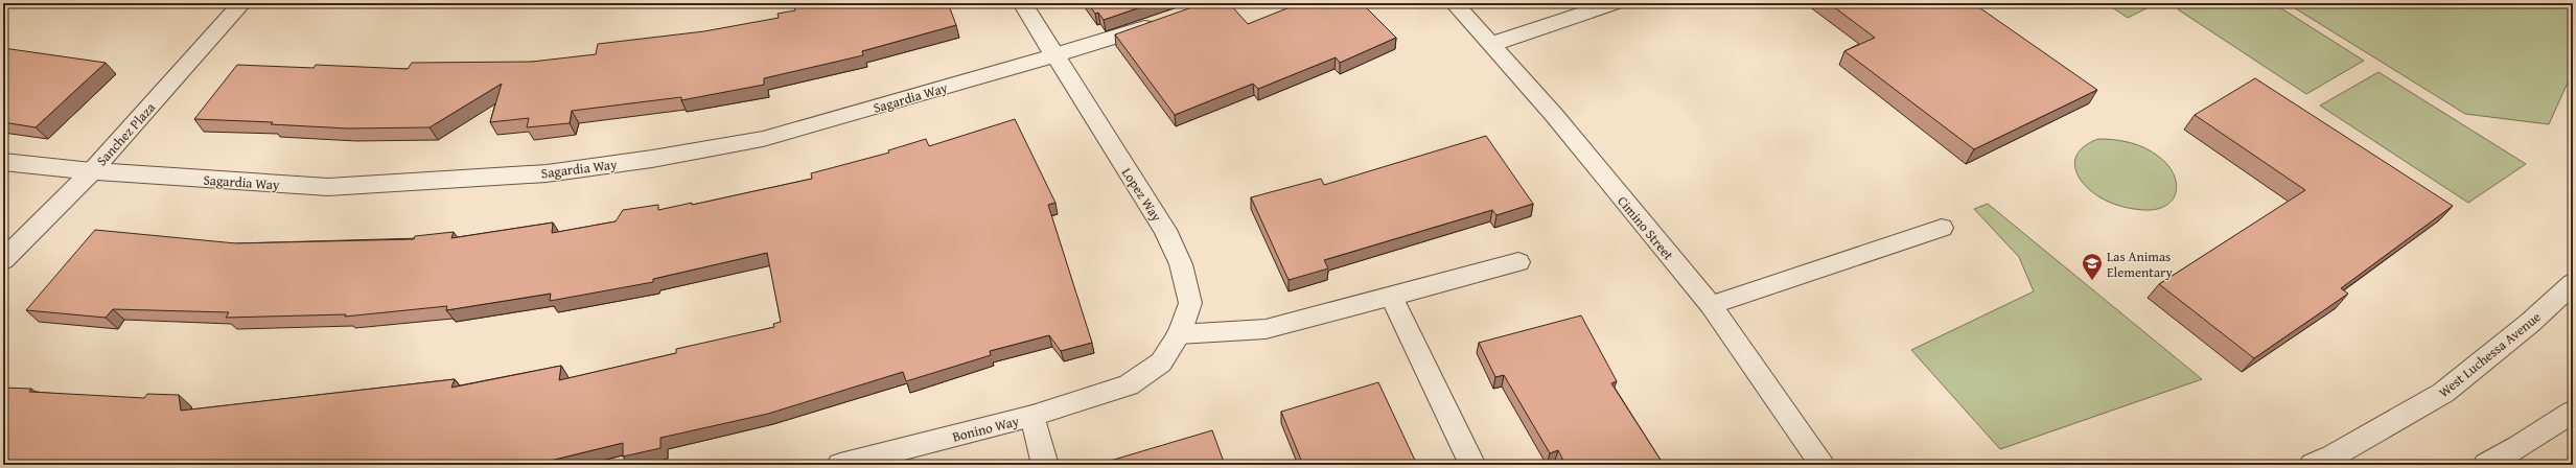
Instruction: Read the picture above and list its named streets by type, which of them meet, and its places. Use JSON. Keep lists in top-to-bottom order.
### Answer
{
  "streets": {
    "street": [
      "Sagardia Way",
      "Sanchez Plaza",
      "Lopez Way",
      "Cimino Street",
      "West Luchessa Avenue",
      "Bonino Way"
    ]
  },
  "crossings": [
    ["Sagardia Way", "Sanchez Plaza"],
    ["Sagardia Way", "Lopez Way"],
    ["Lopez Way", "Bonino Way"]
  ],
  "places": {
    "school or university": ["Las Animas Elementary"]
  }
}
